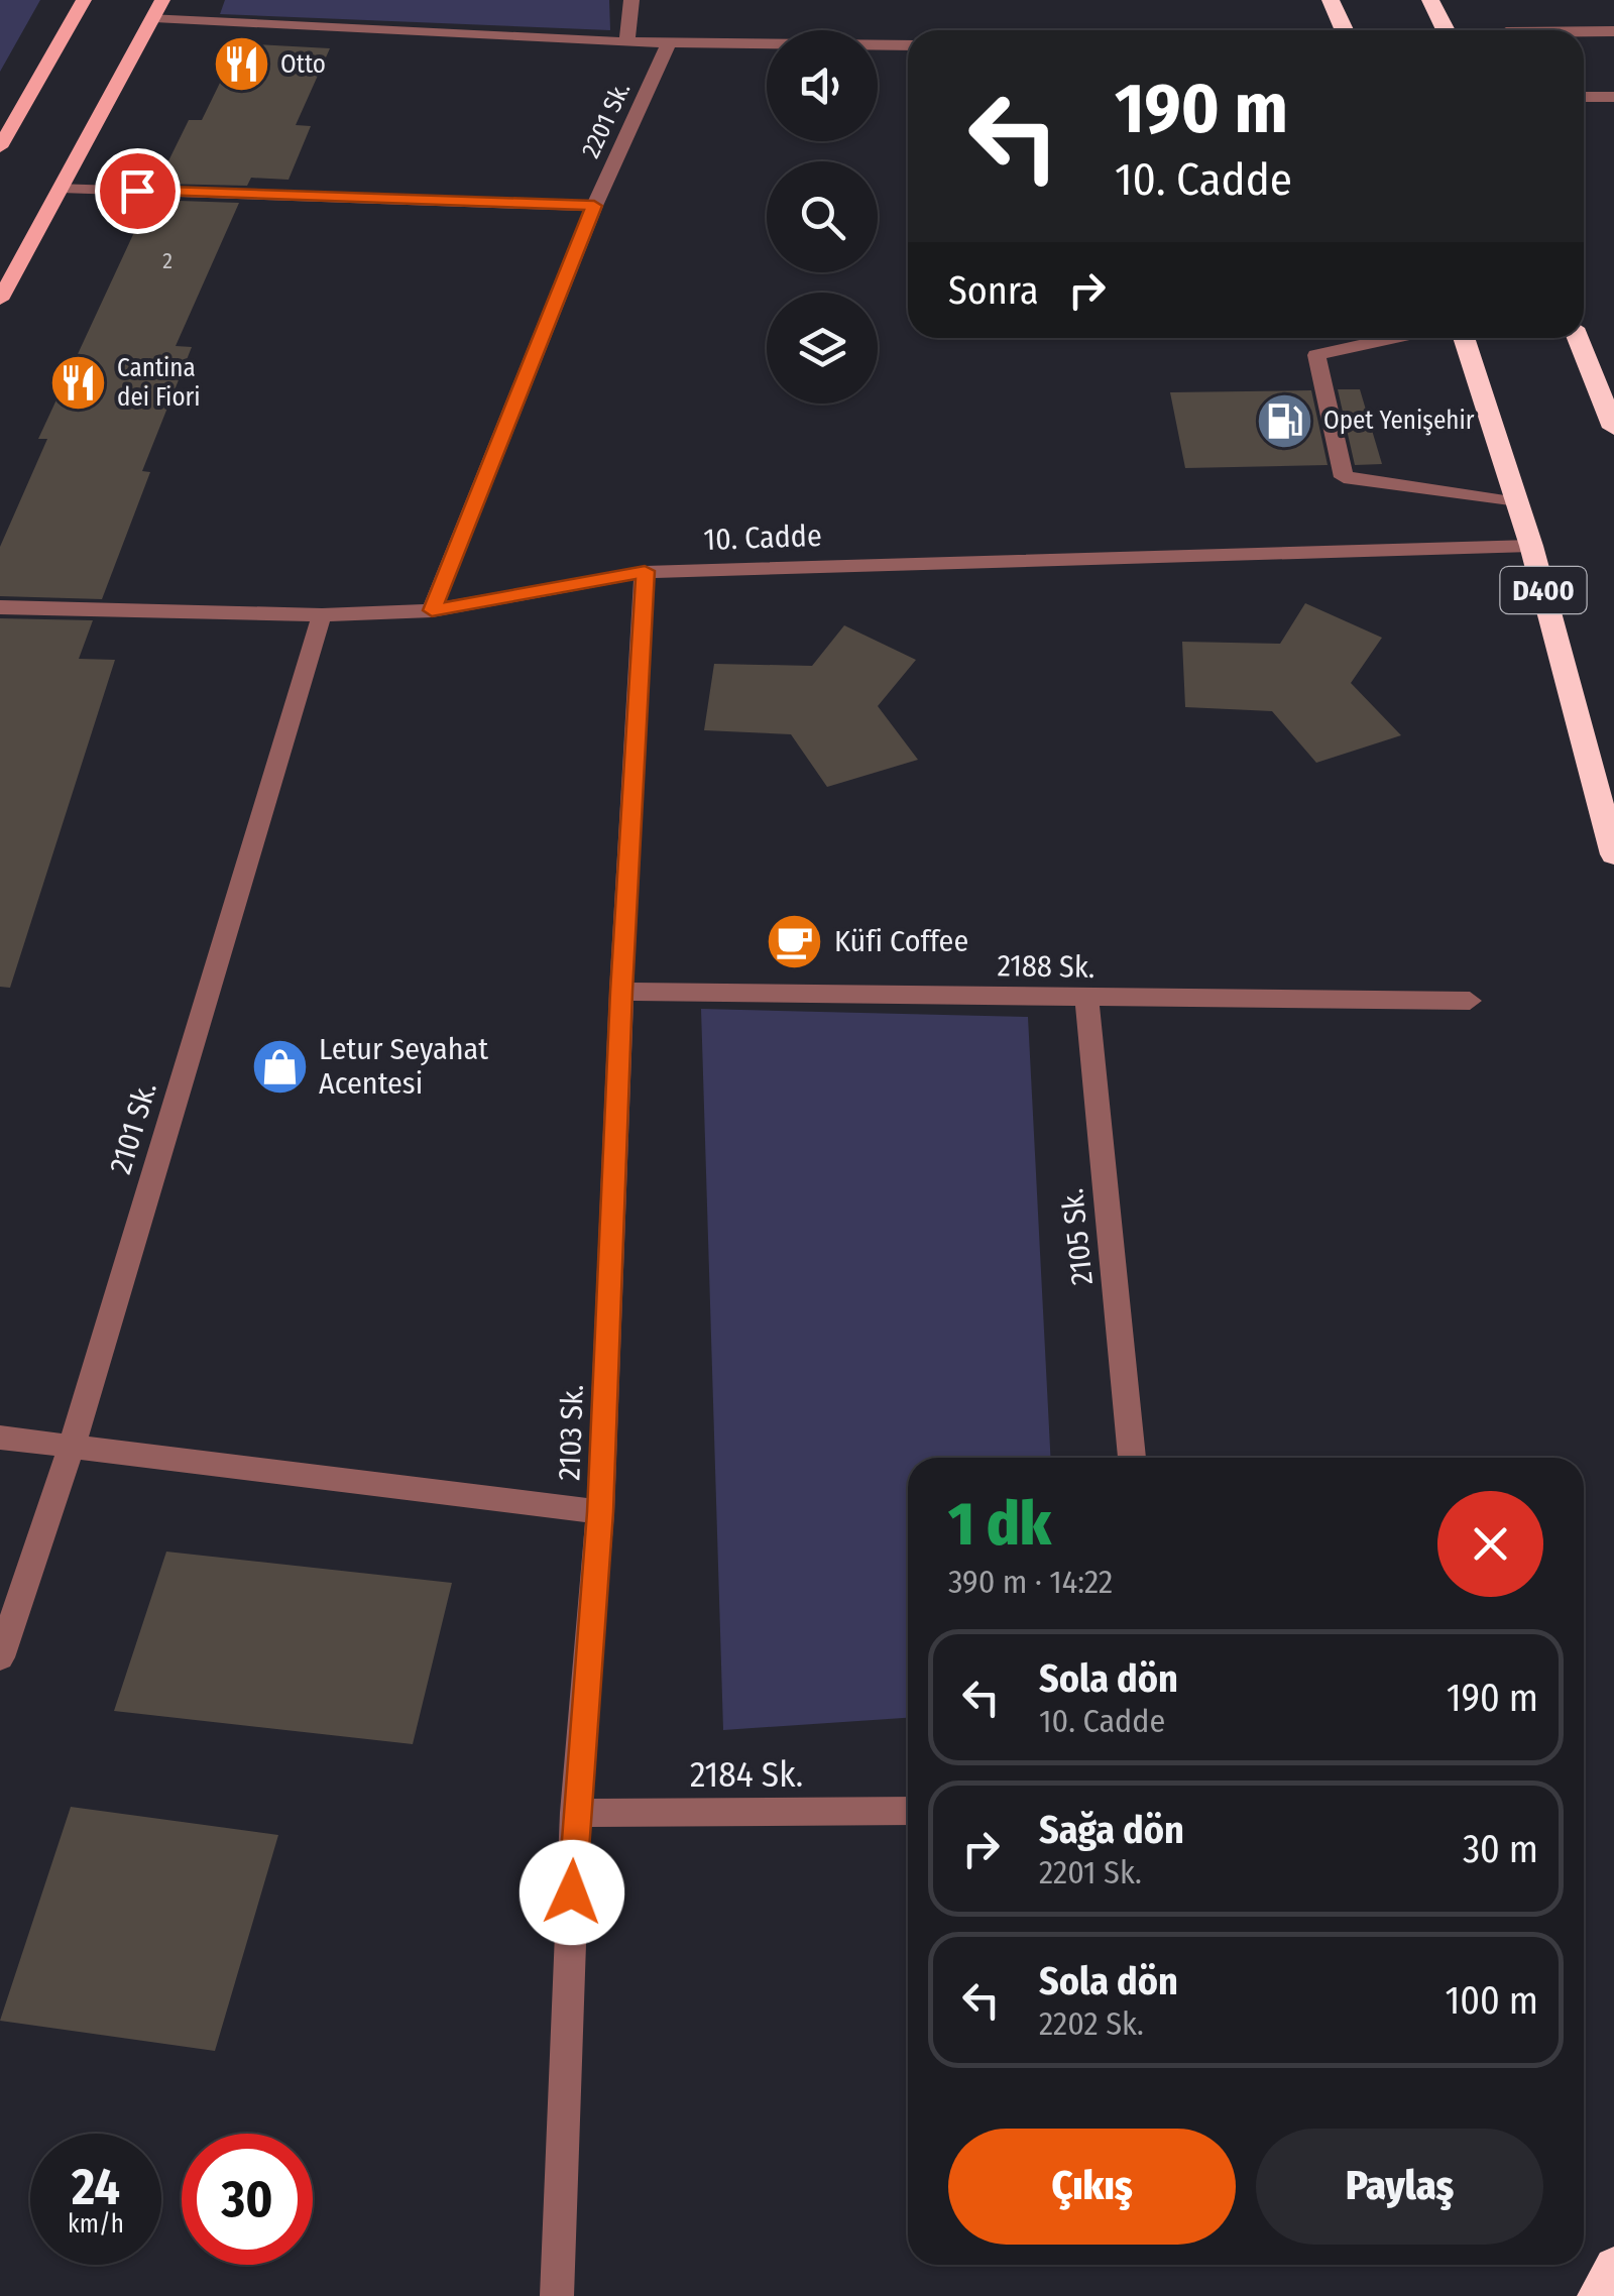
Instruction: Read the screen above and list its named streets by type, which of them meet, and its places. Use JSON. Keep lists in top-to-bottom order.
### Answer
{
  "streets": {
    "highway": ["D400"],
    "street": [
      "2201 Sk.",
      "10. Cadde",
      "2188 Sk.",
      "2101 Sk.",
      "2105 Sk.",
      "2103 Sk.",
      "2184 Sk."
    ]
  },
  "crossings": [
    ["2201 Sk.", "10. Cadde"],
    ["10. Cadde", "D400"],
    ["10. Cadde", "2101 Sk."],
    ["10. Cadde", "2103 Sk."],
    ["2188 Sk.", "2105 Sk."],
    ["2188 Sk.", "2103 Sk."],
    ["2103 Sk.", "2184 Sk."]
  ],
  "places": {
    "restaurant": ["Otto", "Cantina dei Fiori"],
    "fuel station": ["Opet Yenişehir"],
    "cafe": ["Küfi Coffee"],
    "shop": ["Letur Seyahat Acentesi"]
  },
  "house_numbers": ["2"],
  "page": {
    "turn": ["190 m", "10. Cadde"],
    "then": "Sonra",
    "heading": ["1 dk", "390 m · 14:22"],
    "list": [
      {
        "name": "Sola dön",
        "note": "10. Cadde",
        "value": "190 m"
      },
      {
        "name": "Sağa dön",
        "note": "2201 Sk.",
        "value": "30 m"
      },
      {
        "name": "Sola dön",
        "note": "2202 Sk.",
        "value": "100 m"
      }
    ],
    "buttons": ["Çıkış", "Paylaş"],
    "speed": "24 km/h",
    "limit": "30"
  }
}
